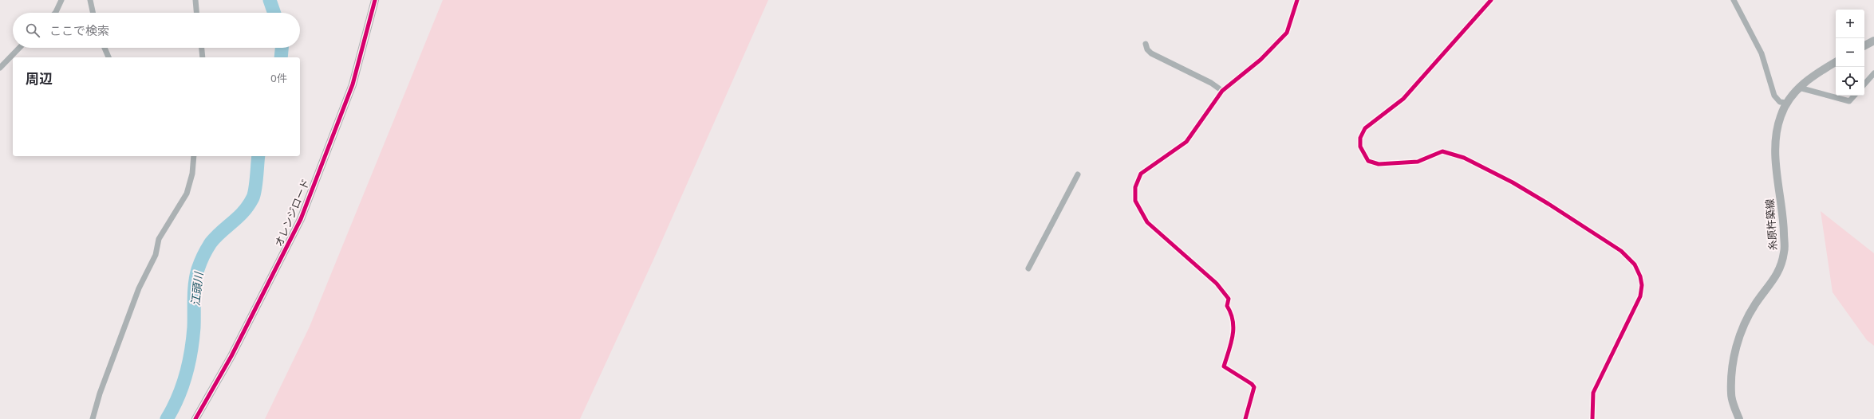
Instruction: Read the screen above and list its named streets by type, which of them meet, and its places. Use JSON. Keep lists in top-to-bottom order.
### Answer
{
  "streets": {
    "street": ["オレンジロード", "糸原杵築線"]
  },
  "water": ["江頭川"],
  "page": {
    "map_buttons": ["+", "−"],
    "search": "ここで検索",
    "heading": ["周辺", "0件"]
  }
}
